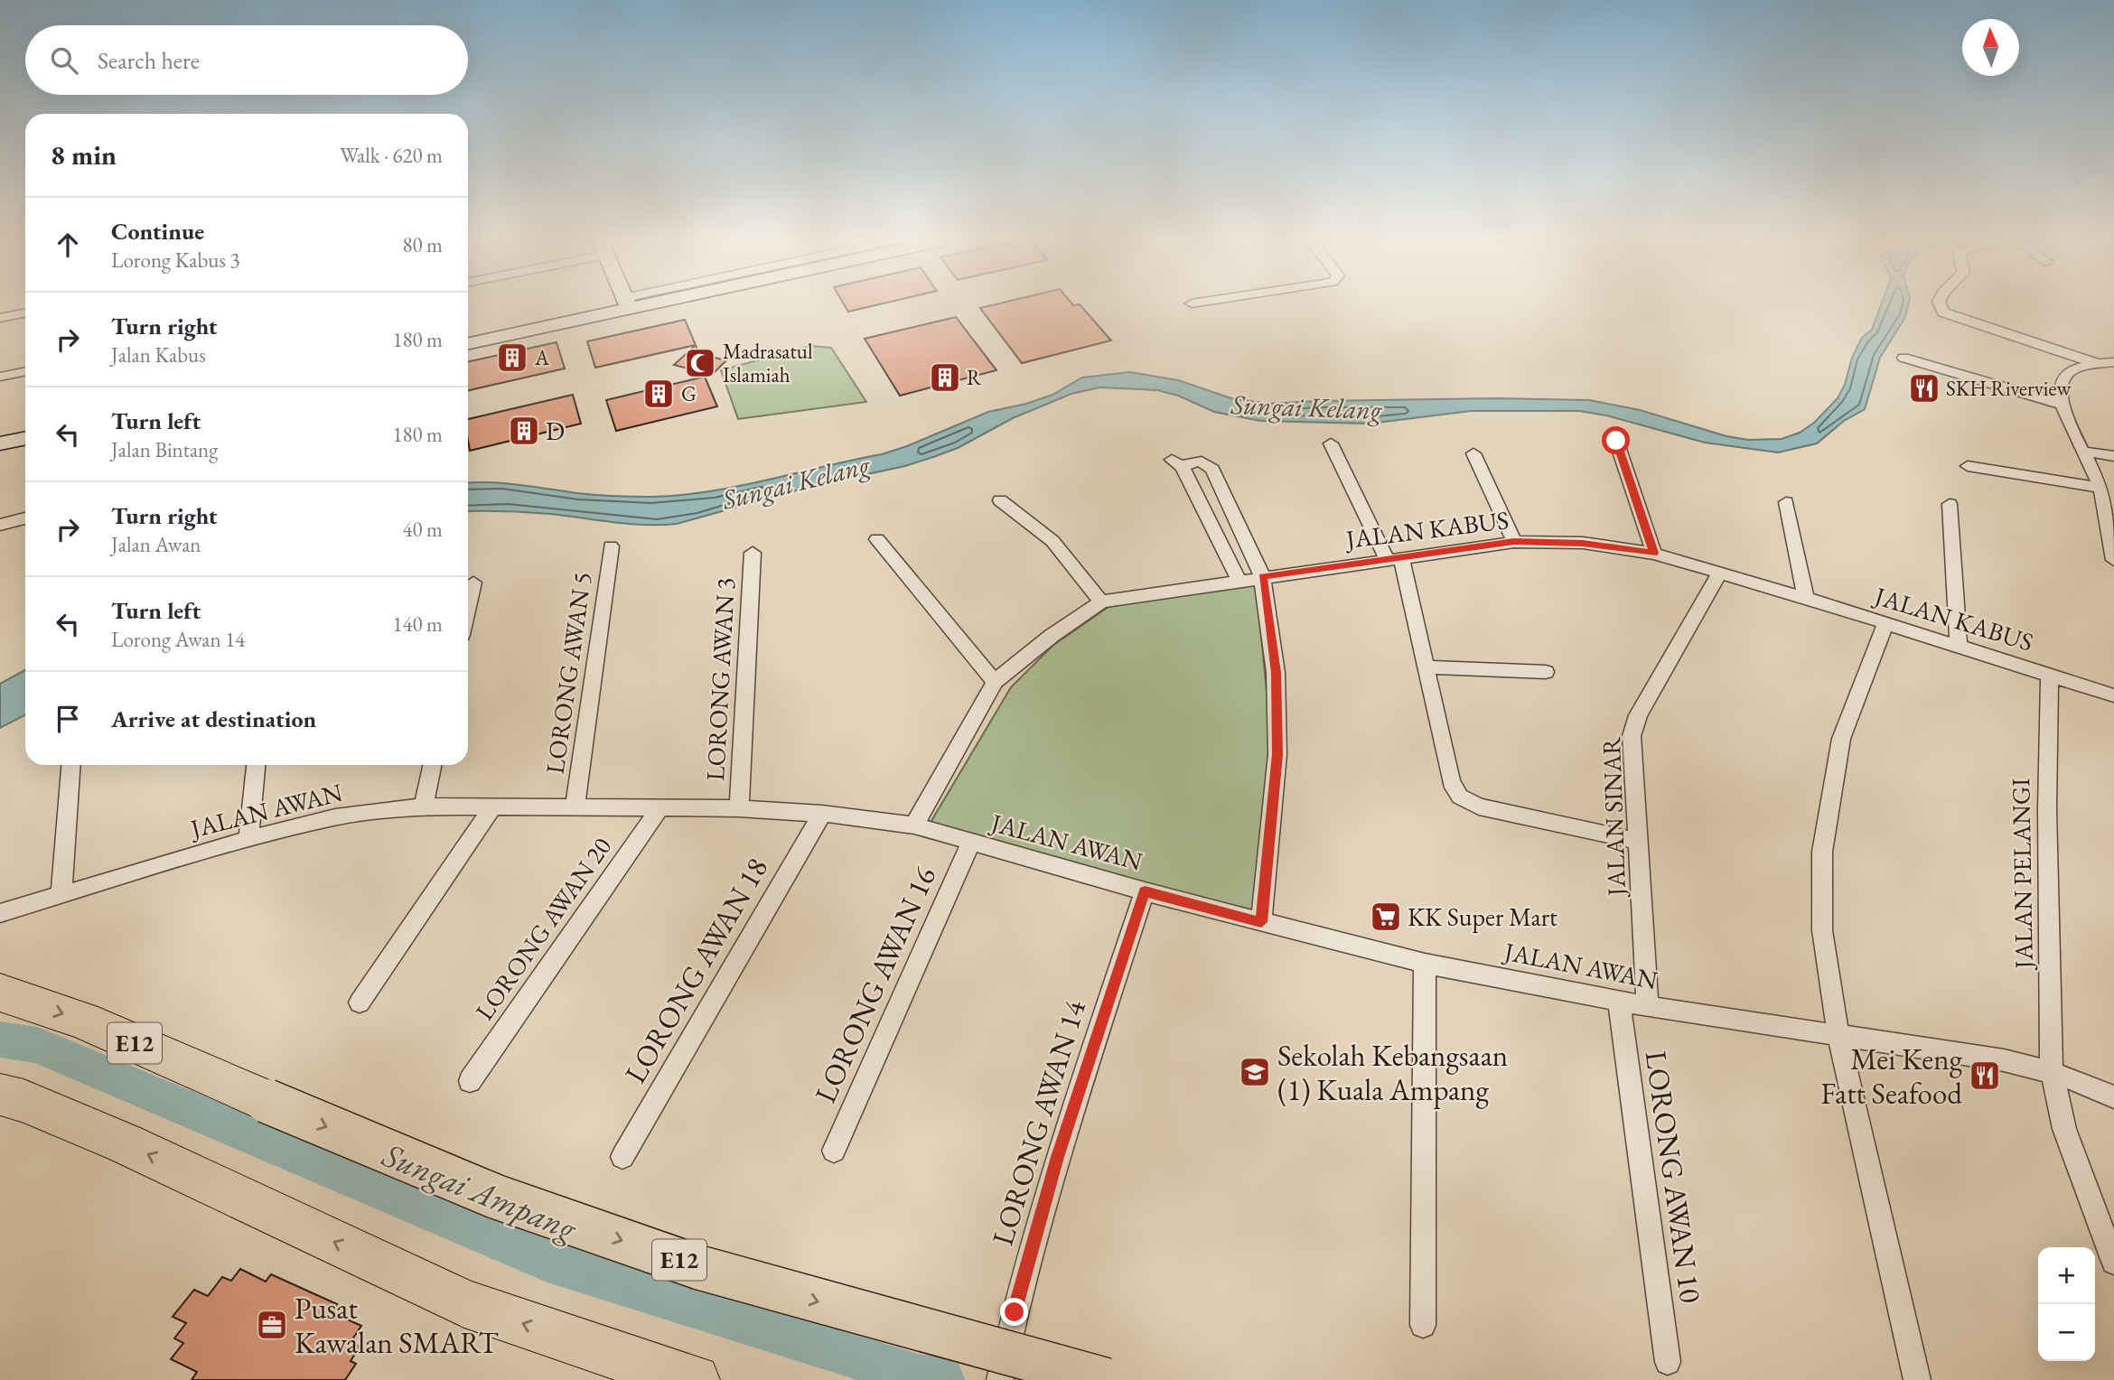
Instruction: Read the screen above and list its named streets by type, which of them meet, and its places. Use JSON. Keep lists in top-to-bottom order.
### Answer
{
  "streets": {
    "highway": ["E12"],
    "street": [
      "JALAN KABUS",
      "LORONG AWAN 5",
      "LORONG AWAN 3",
      "JALAN AWAN",
      "JALAN SINAR",
      "JALAN PELANGI",
      "LORONG AWAN 20",
      "LORONG AWAN 18",
      "LORONG AWAN 16",
      "LORONG AWAN 14",
      "LORONG AWAN 10"
    ]
  },
  "crossings": [
    ["JALAN KABUS", "JALAN AWAN"],
    ["JALAN KABUS", "JALAN SINAR"],
    ["JALAN KABUS", "JALAN PELANGI"],
    ["LORONG AWAN 5", "JALAN AWAN"],
    ["LORONG AWAN 3", "JALAN AWAN"],
    ["JALAN AWAN", "JALAN SINAR"],
    ["JALAN AWAN", "JALAN PELANGI"],
    ["JALAN AWAN", "LORONG AWAN 20"],
    ["JALAN AWAN", "LORONG AWAN 18"],
    ["JALAN AWAN", "LORONG AWAN 16"],
    ["JALAN AWAN", "LORONG AWAN 14"],
    ["JALAN AWAN", "LORONG AWAN 10"]
  ],
  "water": ["Sungai Kelang", "Sungai Ampang"],
  "places": {
    "building": [
      "A",
      "R",
      "G",
      "D"
    ],
    "mosque": ["Madrasatul Islamiah"],
    "restaurant": ["SKH Riverview", "Mei Keng Fatt Seafood"],
    "supermarket": ["KK Super Mart"],
    "school or university": ["Sekolah Kebangsaan (1) Kuala Ampang"],
    "office": ["Pusat Kawalan SMART"]
  },
  "north": "top",
  "page": {
    "search": "Search here",
    "heading": ["8 min", "Walk · 620 m"],
    "list": [
      ["Continue", "Lorong Kabus 3", "80 m"],
      ["Turn right", "Jalan Kabus", "180 m"],
      ["Turn left", "Jalan Bintang", "180 m"],
      ["Turn right", "Jalan Awan", "40 m"],
      ["Turn left", "Lorong Awan 14", "140 m"],
      "Arrive at destination"
    ],
    "map_buttons": ["+", "−"]
  }
}
